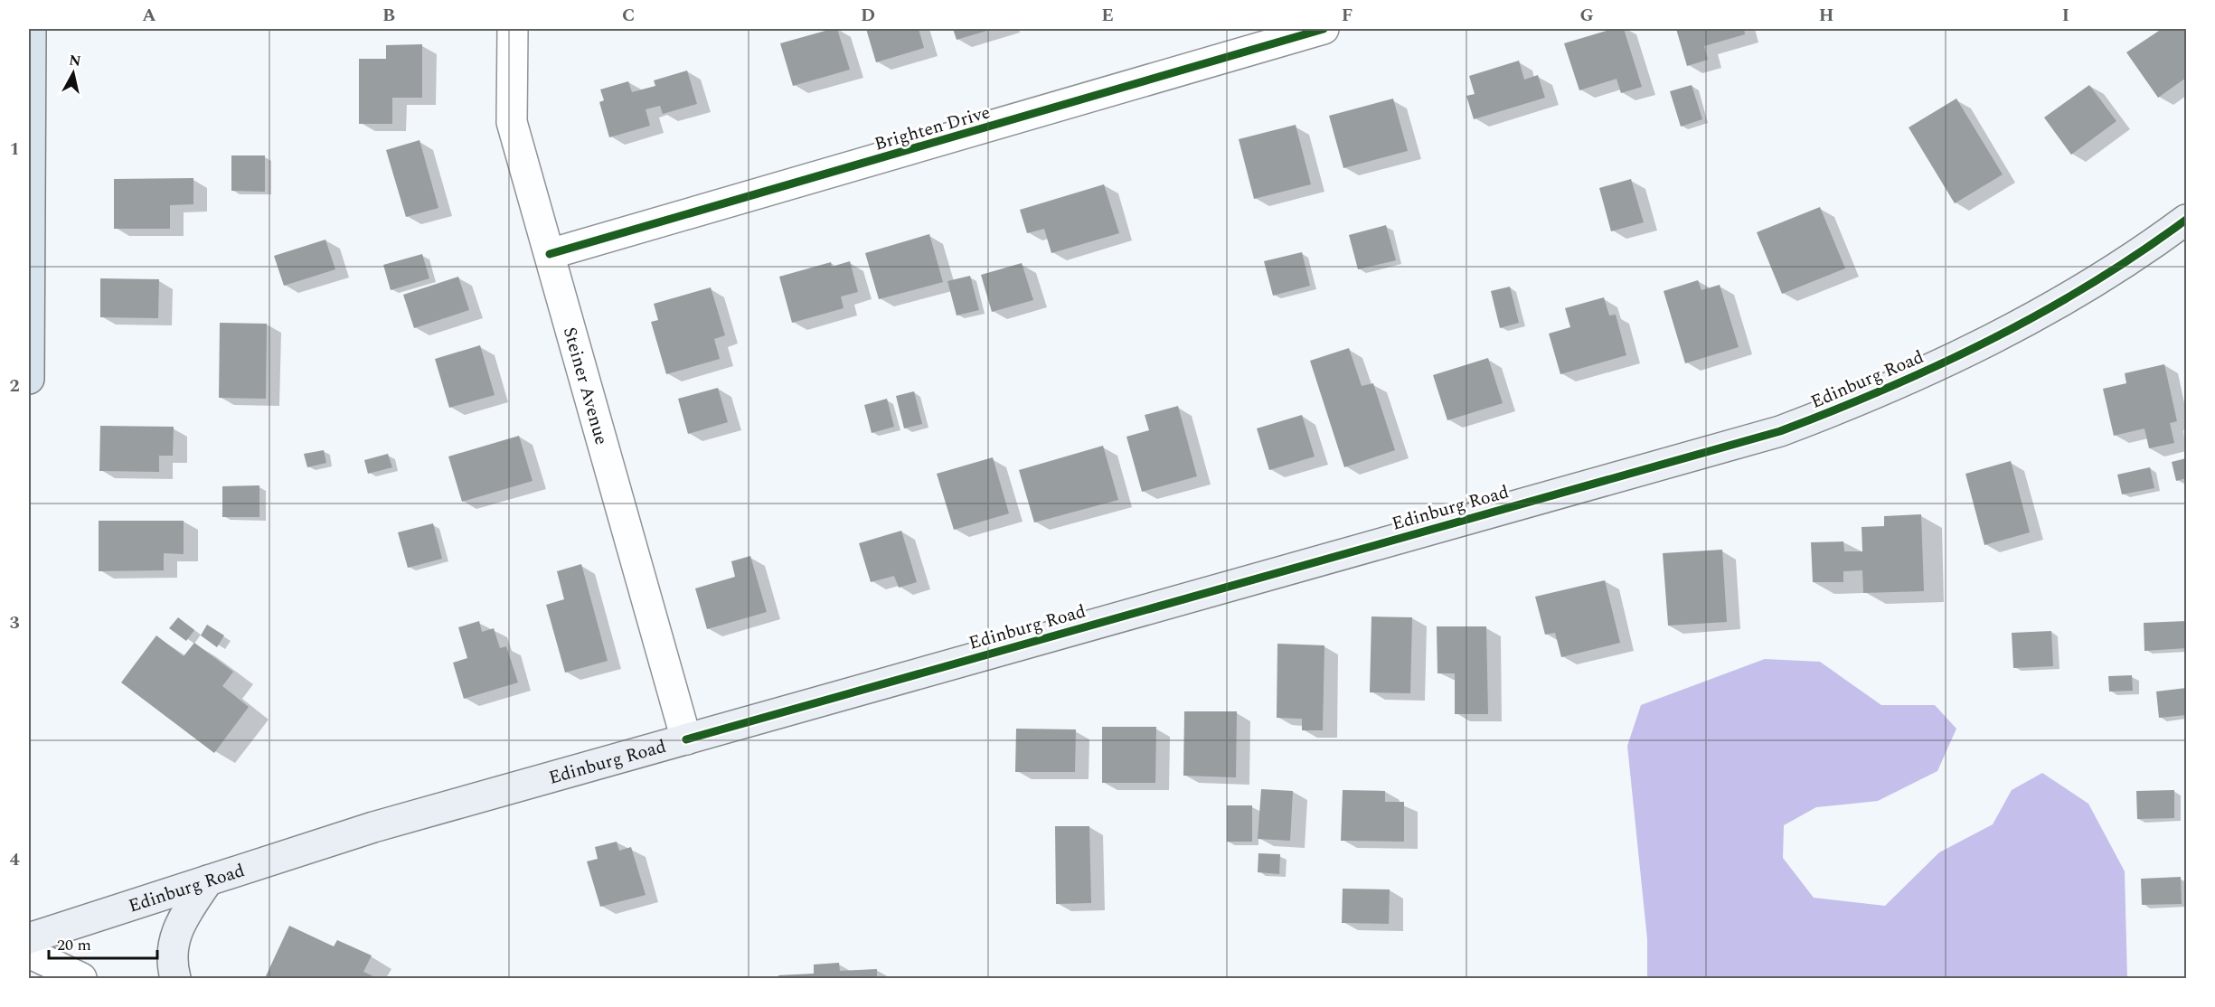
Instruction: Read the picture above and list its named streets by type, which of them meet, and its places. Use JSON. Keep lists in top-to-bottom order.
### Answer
{
  "streets": {
    "main road": ["Edinburg Road"],
    "street": ["Brighten Drive", "Steiner Avenue"]
  },
  "crossings": [
    ["Brighten Drive", "Steiner Avenue"],
    ["Edinburg Road", "Steiner Avenue"]
  ],
  "scale_bar": "20 m",
  "north": "top",
  "grid": {
    "columns": [
      "A",
      "B",
      "C",
      "D",
      "E",
      "F",
      "G",
      "H",
      "I"
    ],
    "rows": [
      "1",
      "2",
      "3",
      "4"
    ]
  }
}
